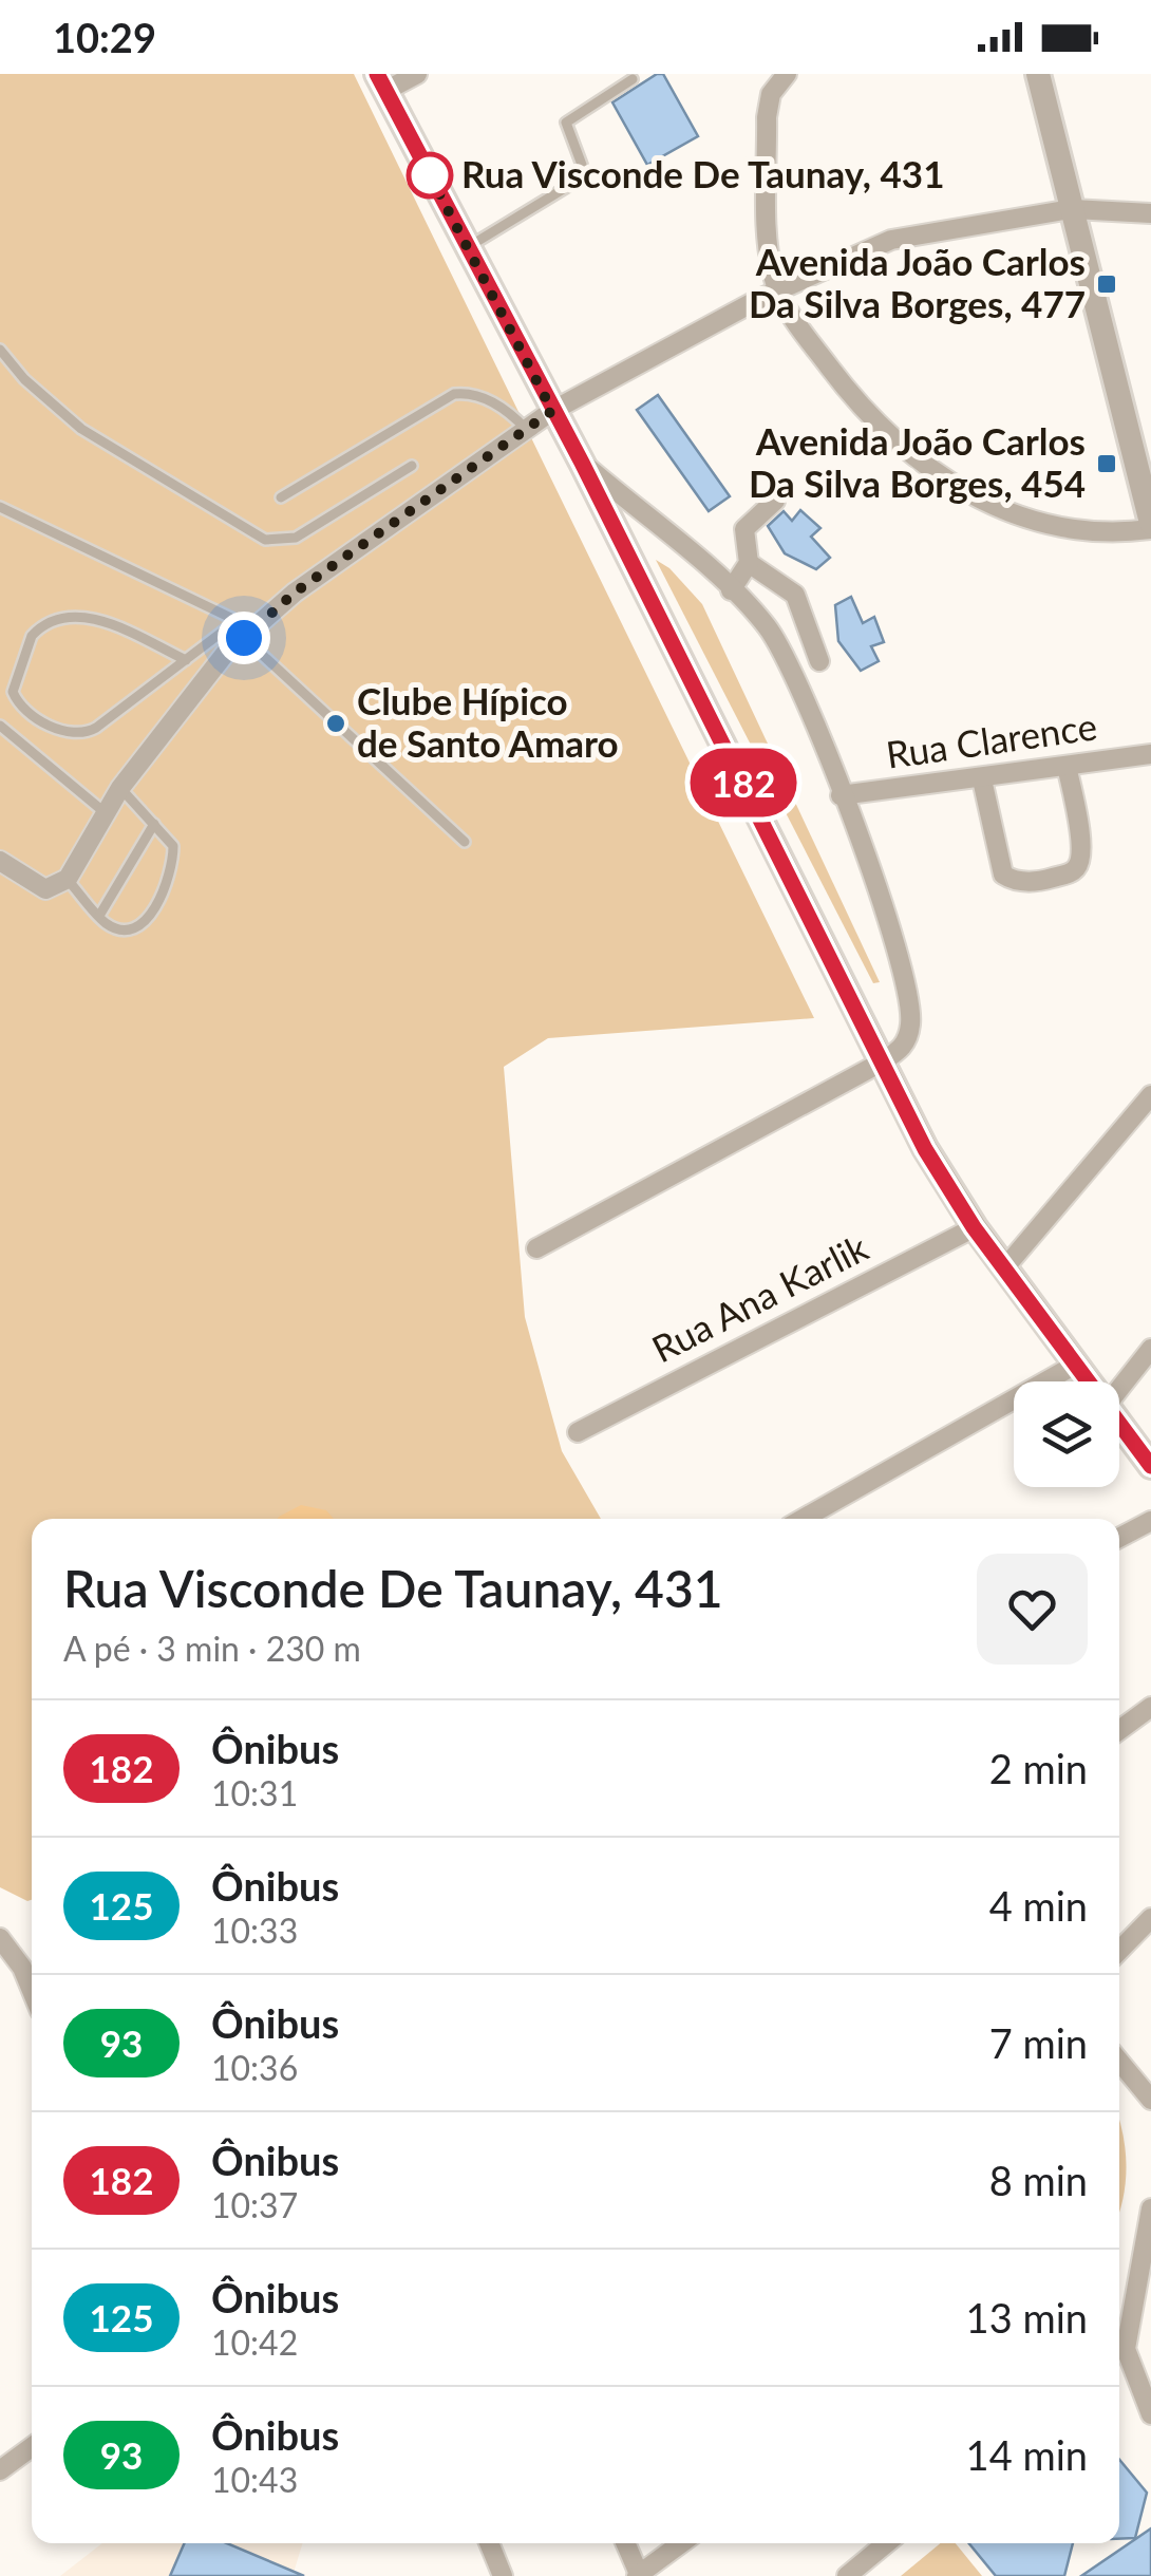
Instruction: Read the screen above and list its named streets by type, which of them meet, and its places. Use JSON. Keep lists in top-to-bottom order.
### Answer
{
  "streets": {
    "street": ["Rua Clarence", "Rua Ana Karlik"]
  },
  "places": {
    "other": ["Rua Visconde De Taunay, 431", "Clube Hípico de Santo Amaro"],
    "transit": ["Avenida João Carlos Da Silva Borges, 477", "Avenida João Carlos Da Silva Borges, 454"]
  },
  "lines": ["bus line 182"],
  "page": {
    "status": "10:29",
    "on_map": "182",
    "heading": ["Rua Visconde De Taunay, 431", "A pé · 3 min · 230 m"],
    "list": [
      {
        "mark": "182",
        "name": "Ônibus",
        "note": "10:31",
        "value": "2 min"
      },
      {
        "mark": "125",
        "name": "Ônibus",
        "note": "10:33",
        "value": "4 min"
      },
      {
        "mark": "93",
        "name": "Ônibus",
        "note": "10:36",
        "value": "7 min"
      },
      {
        "mark": "182",
        "name": "Ônibus",
        "note": "10:37",
        "value": "8 min"
      },
      {
        "mark": "125",
        "name": "Ônibus",
        "note": "10:42",
        "value": "13 min"
      },
      {
        "mark": "93",
        "name": "Ônibus",
        "note": "10:43",
        "value": "14 min"
      }
    ]
  }
}
